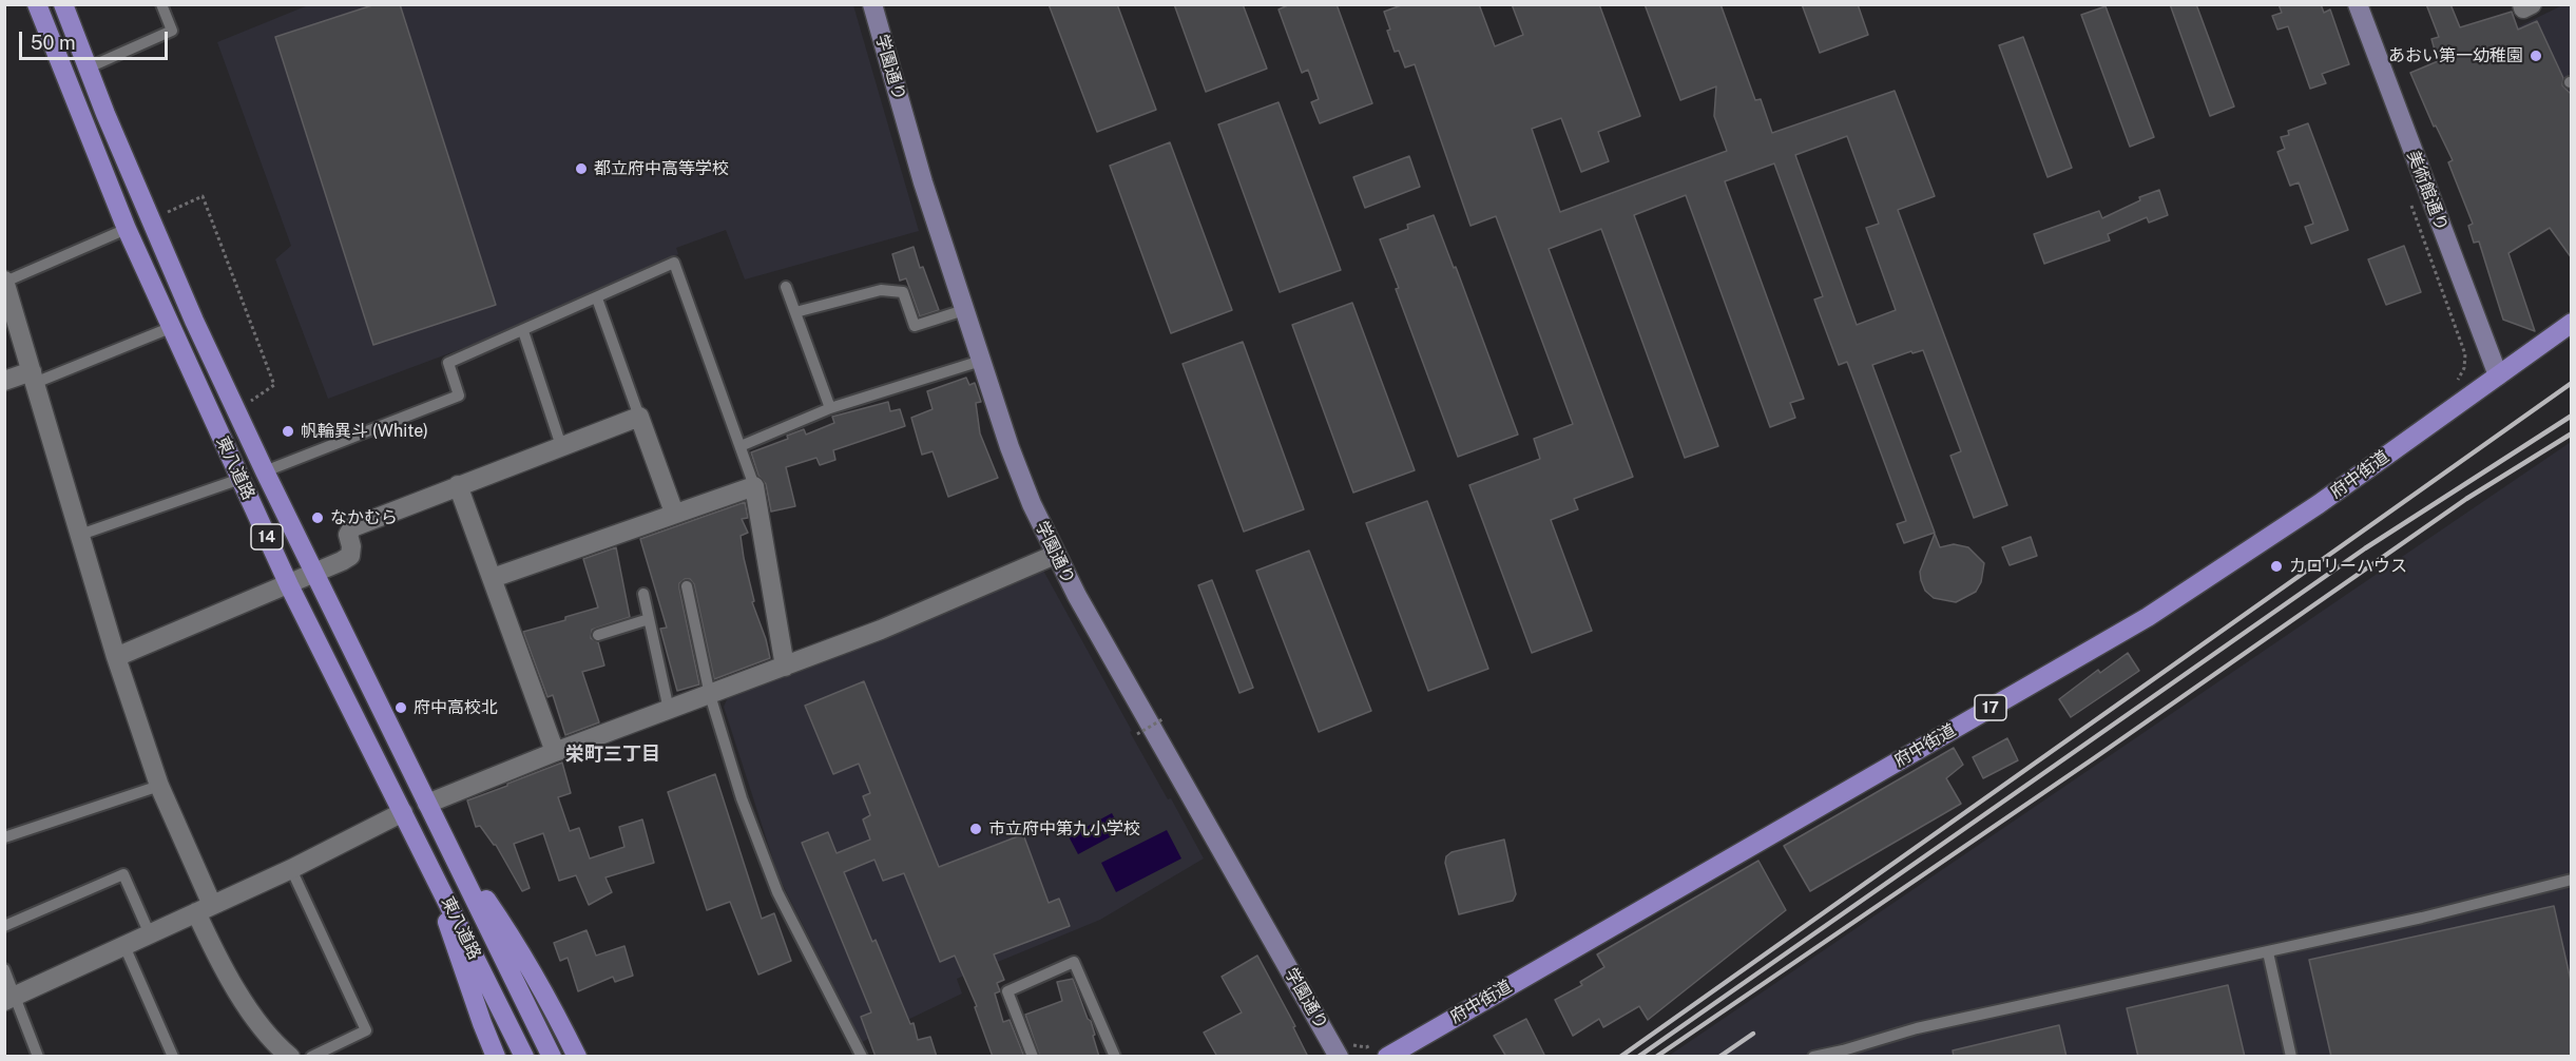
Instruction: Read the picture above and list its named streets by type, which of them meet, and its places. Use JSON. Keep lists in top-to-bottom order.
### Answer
{
  "streets": {
    "main road": [
      "東八道路",
      "府中街道",
      "14",
      "17"
    ],
    "street": ["学園通り", "美術館通り"]
  },
  "crossings": [
    ["美術館通り", "府中街道"],
    ["東八道路", "14"]
  ],
  "districts": ["栄町三丁目"],
  "places": [
    "あおい第一幼稚園",
    "都立府中高等学校",
    "帆輪異斗 (White)",
    "なかむら",
    "カロリーハウス",
    "府中高校北",
    "市立府中第九小学校"
  ],
  "scale_bar": "50 m"
}
